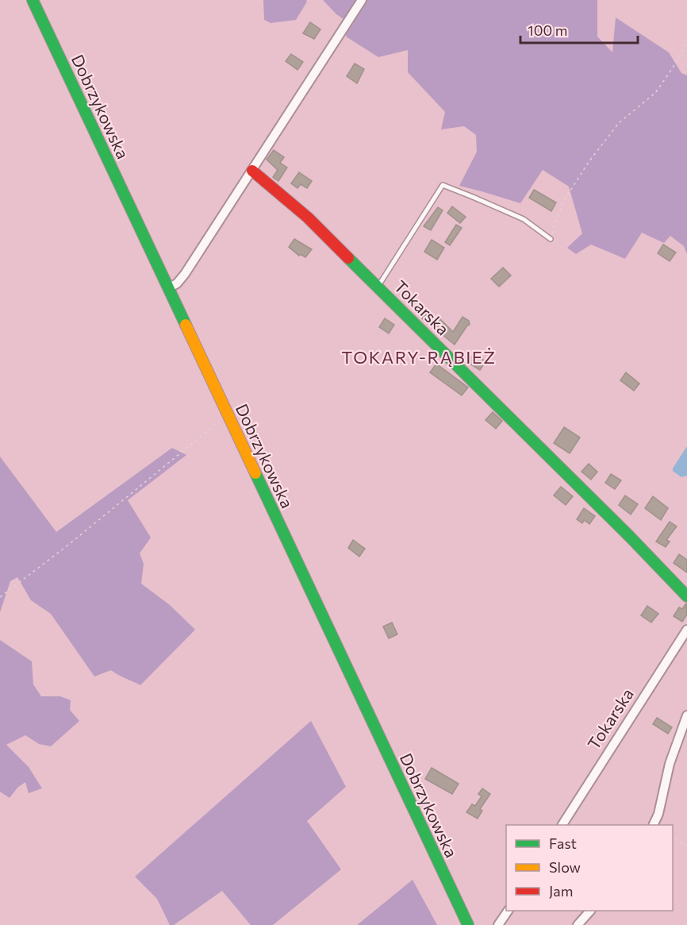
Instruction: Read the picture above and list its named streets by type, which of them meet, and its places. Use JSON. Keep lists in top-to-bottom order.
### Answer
{
  "streets": {
    "main road": ["Dobrzykowska", "Tokarska"]
  },
  "districts": ["TOKARY-RĄBIEŻ"],
  "legend": ["Fast", "Slow", "Jam"],
  "scale_bar": "100 m"
}
